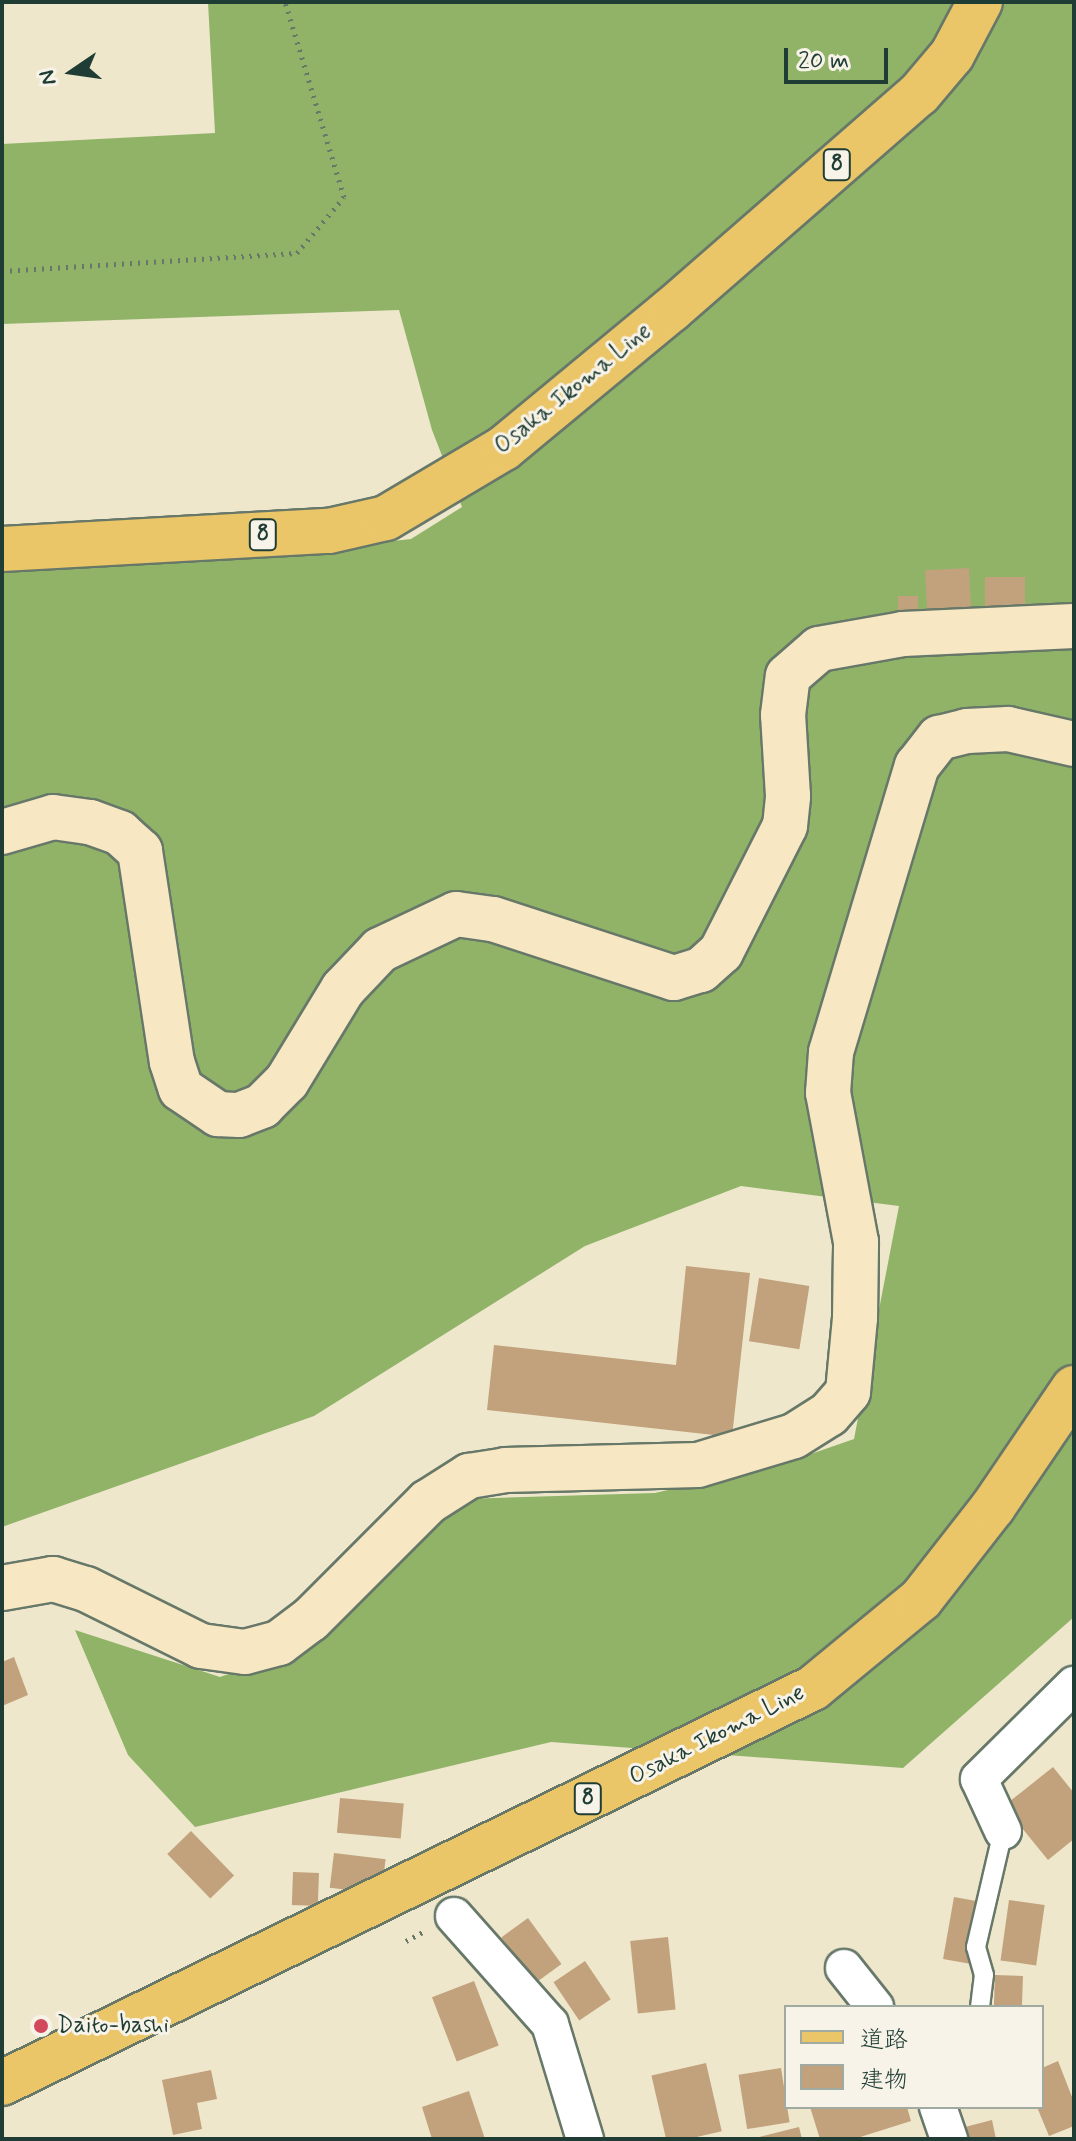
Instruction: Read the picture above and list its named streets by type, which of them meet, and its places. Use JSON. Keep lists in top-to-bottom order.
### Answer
{
  "streets": {
    "main road": ["8", "Osaka Ikoma Line"]
  },
  "places": ["Daito-bashi"],
  "legend": ["道路", "建物"],
  "scale_bar": "20 m",
  "north": "left"
}
